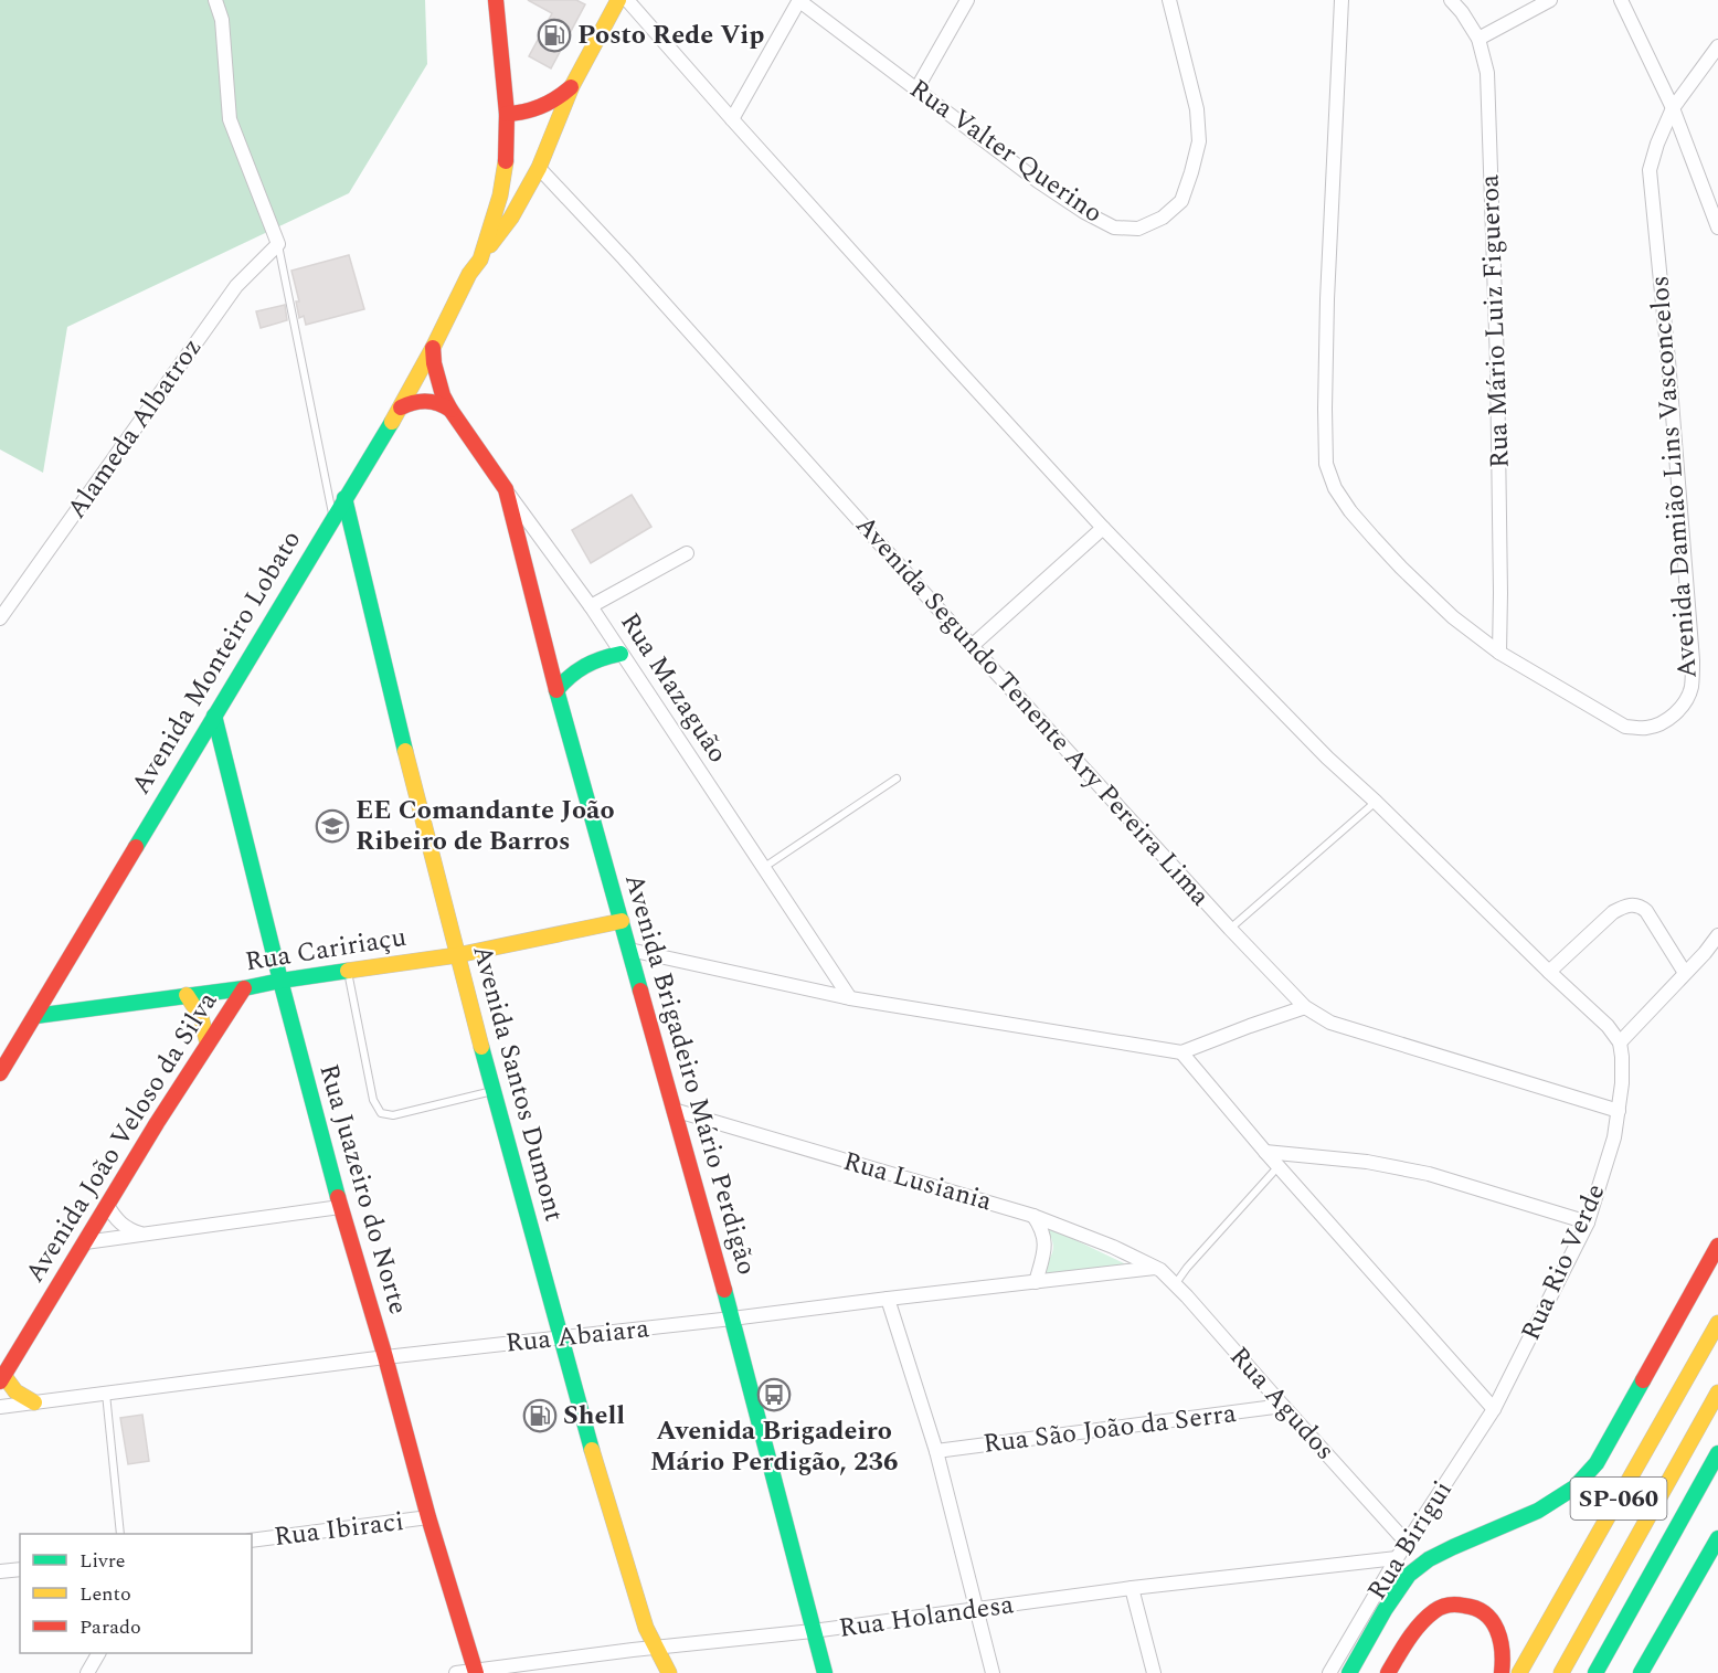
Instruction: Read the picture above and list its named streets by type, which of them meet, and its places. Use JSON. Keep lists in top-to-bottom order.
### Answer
{
  "streets": {
    "main road": [
      "Avenida Monteiro Lobato",
      "Rua Mazaguão",
      "Rua Caririaçu",
      "Avenida Brigadeiro Mário Perdigão",
      "Avenida Santos Dumont",
      "Avenida João Veloso da Silva",
      "Rua Juazeiro do Norte",
      "SP-060"
    ],
    "street": [
      "Rua Valter Querino",
      "Rua Mário Luiz Figueroa",
      "Alameda Albatroz",
      "Avenida Damião Lins Vasconcelos",
      "Avenida Segundo Tenente Ary Pereira Lima",
      "Rua Lusiania",
      "Rua Rio Verde",
      "Rua Abaiara",
      "Rua Agudos",
      "Rua São João da Serra",
      "Rua Ibiraci",
      "Rua Birigui",
      "Rua Holandesa"
    ]
  },
  "crossings": [
    ["Rua Mário Luiz Figueroa", "Avenida Damião Lins Vasconcelos"],
    ["Avenida Monteiro Lobato", "Rua Mazaguão"],
    ["Avenida Monteiro Lobato", "Rua Caririaçu"],
    ["Avenida Monteiro Lobato", "Avenida Santos Dumont"],
    ["Avenida Monteiro Lobato", "Rua Juazeiro do Norte"],
    ["Rua Mazaguão", "Avenida Brigadeiro Mário Perdigão"],
    ["Avenida Segundo Tenente Ary Pereira Lima", "Rua Rio Verde"],
    ["Rua Caririaçu", "Avenida Brigadeiro Mário Perdigão"],
    ["Rua Caririaçu", "Avenida Santos Dumont"],
    ["Rua Caririaçu", "Avenida João Veloso da Silva"],
    ["Rua Caririaçu", "Rua Juazeiro do Norte"],
    ["Avenida Brigadeiro Mário Perdigão", "Rua Lusiania"],
    ["Avenida Brigadeiro Mário Perdigão", "Rua Abaiara"],
    ["Avenida Brigadeiro Mário Perdigão", "Rua Holandesa"],
    ["Avenida Santos Dumont", "Rua Abaiara"],
    ["Avenida Santos Dumont", "Rua Holandesa"],
    ["Rua Lusiania", "Rua Abaiara"],
    ["Rua Lusiania", "Rua Agudos"],
    ["Rua Juazeiro do Norte", "Rua Abaiara"],
    ["Rua Juazeiro do Norte", "Rua Ibiraci"],
    ["Rua Juazeiro do Norte", "Rua Holandesa"],
    ["Rua Rio Verde", "Rua Birigui"],
    ["Rua Abaiara", "Rua Agudos"],
    ["Rua Agudos", "Rua São João da Serra"],
    ["Rua Agudos", "Rua Birigui"],
    ["Rua Birigui", "Rua Holandesa"]
  ],
  "places": {
    "fuel station": ["Posto Rede Vip", "Shell"],
    "school or university": ["EE Comandante João Ribeiro de Barros"],
    "bus stop": ["Avenida Brigadeiro Mário Perdigão, 236"]
  },
  "legend": ["Livre", "Lento", "Parado"]
}
